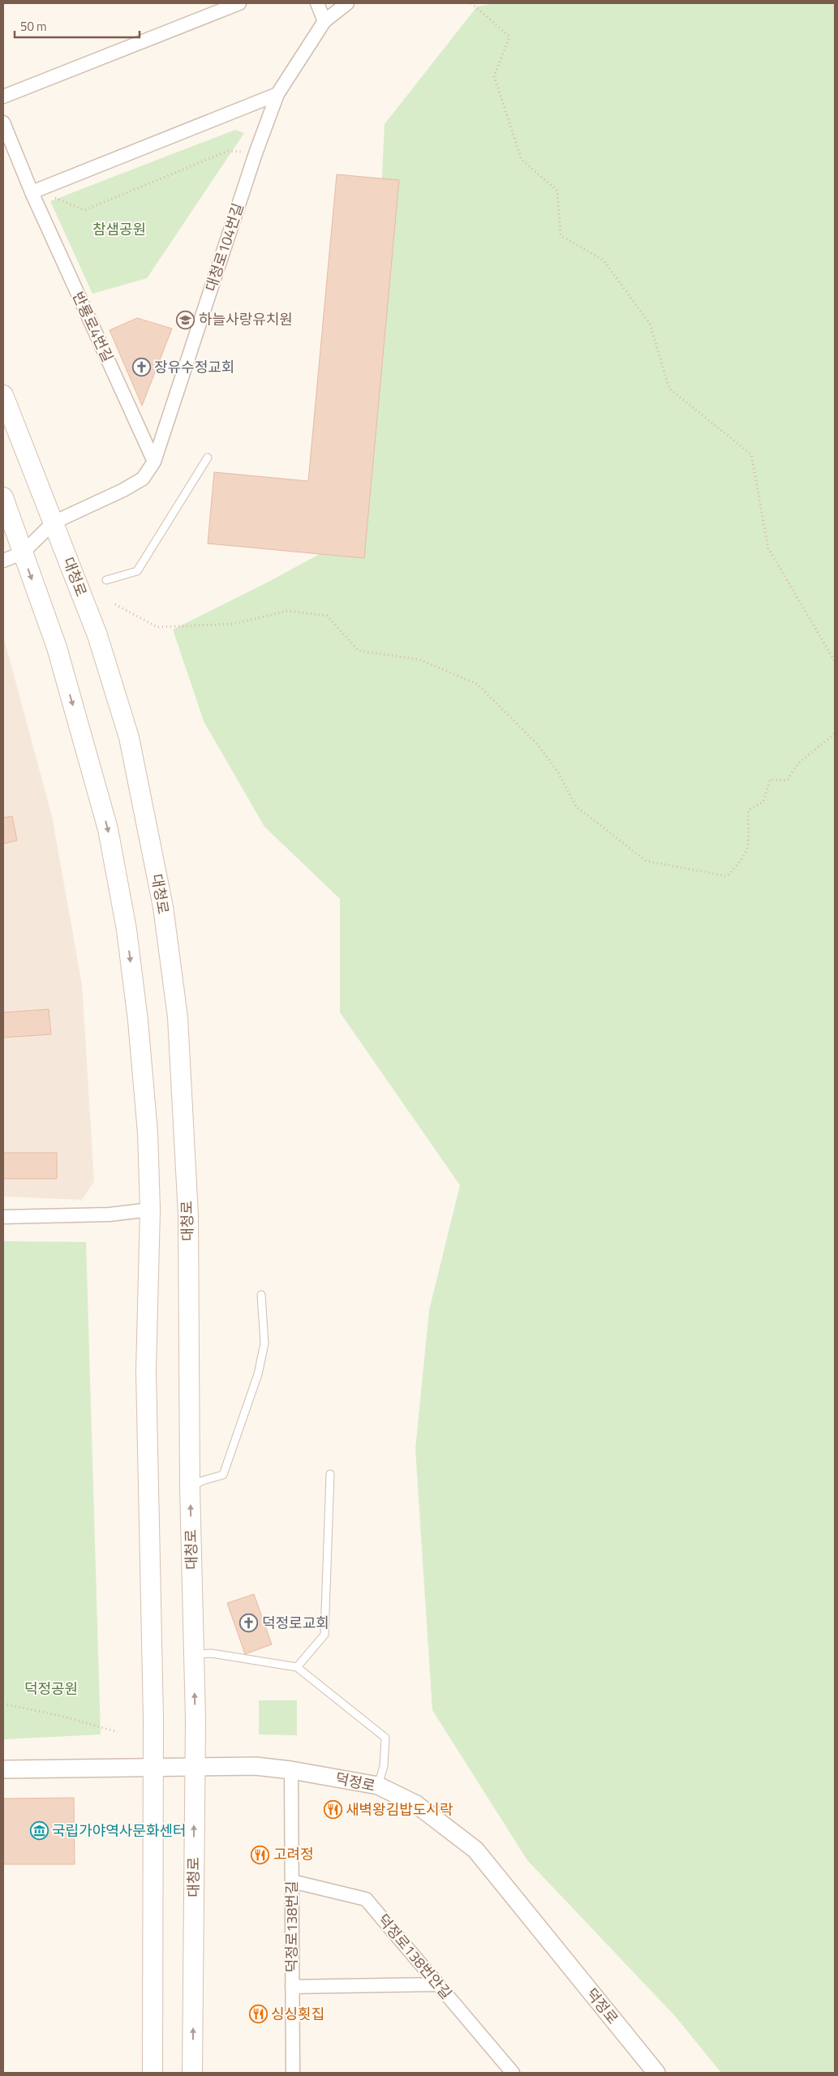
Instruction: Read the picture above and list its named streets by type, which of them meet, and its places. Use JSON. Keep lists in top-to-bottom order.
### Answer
{
  "streets": {
    "main road": ["대청로"],
    "street": [
      "대청로104번길",
      "반룡로4번길",
      "덕정로",
      "덕정로138번길",
      "덕정로138번안길"
    ]
  },
  "crossings": [
    ["대청로104번길", "반룡로4번길"],
    ["대청로104번길", "대청로"],
    ["대청로", "덕정로"],
    ["덕정로", "덕정로138번길"],
    ["덕정로138번길", "덕정로138번안길"]
  ],
  "parks": ["참샘공원", "덕정공원"],
  "places": {
    "school or university": ["하늘사랑유치원"],
    "church": ["장유수정교회", "덕정로교회"],
    "restaurant": ["새벽왕김밥도시락", "고려정", "싱싱횟집"],
    "museum": ["국립가야역사문화센터"]
  },
  "scale_bar": "50 m"
}
